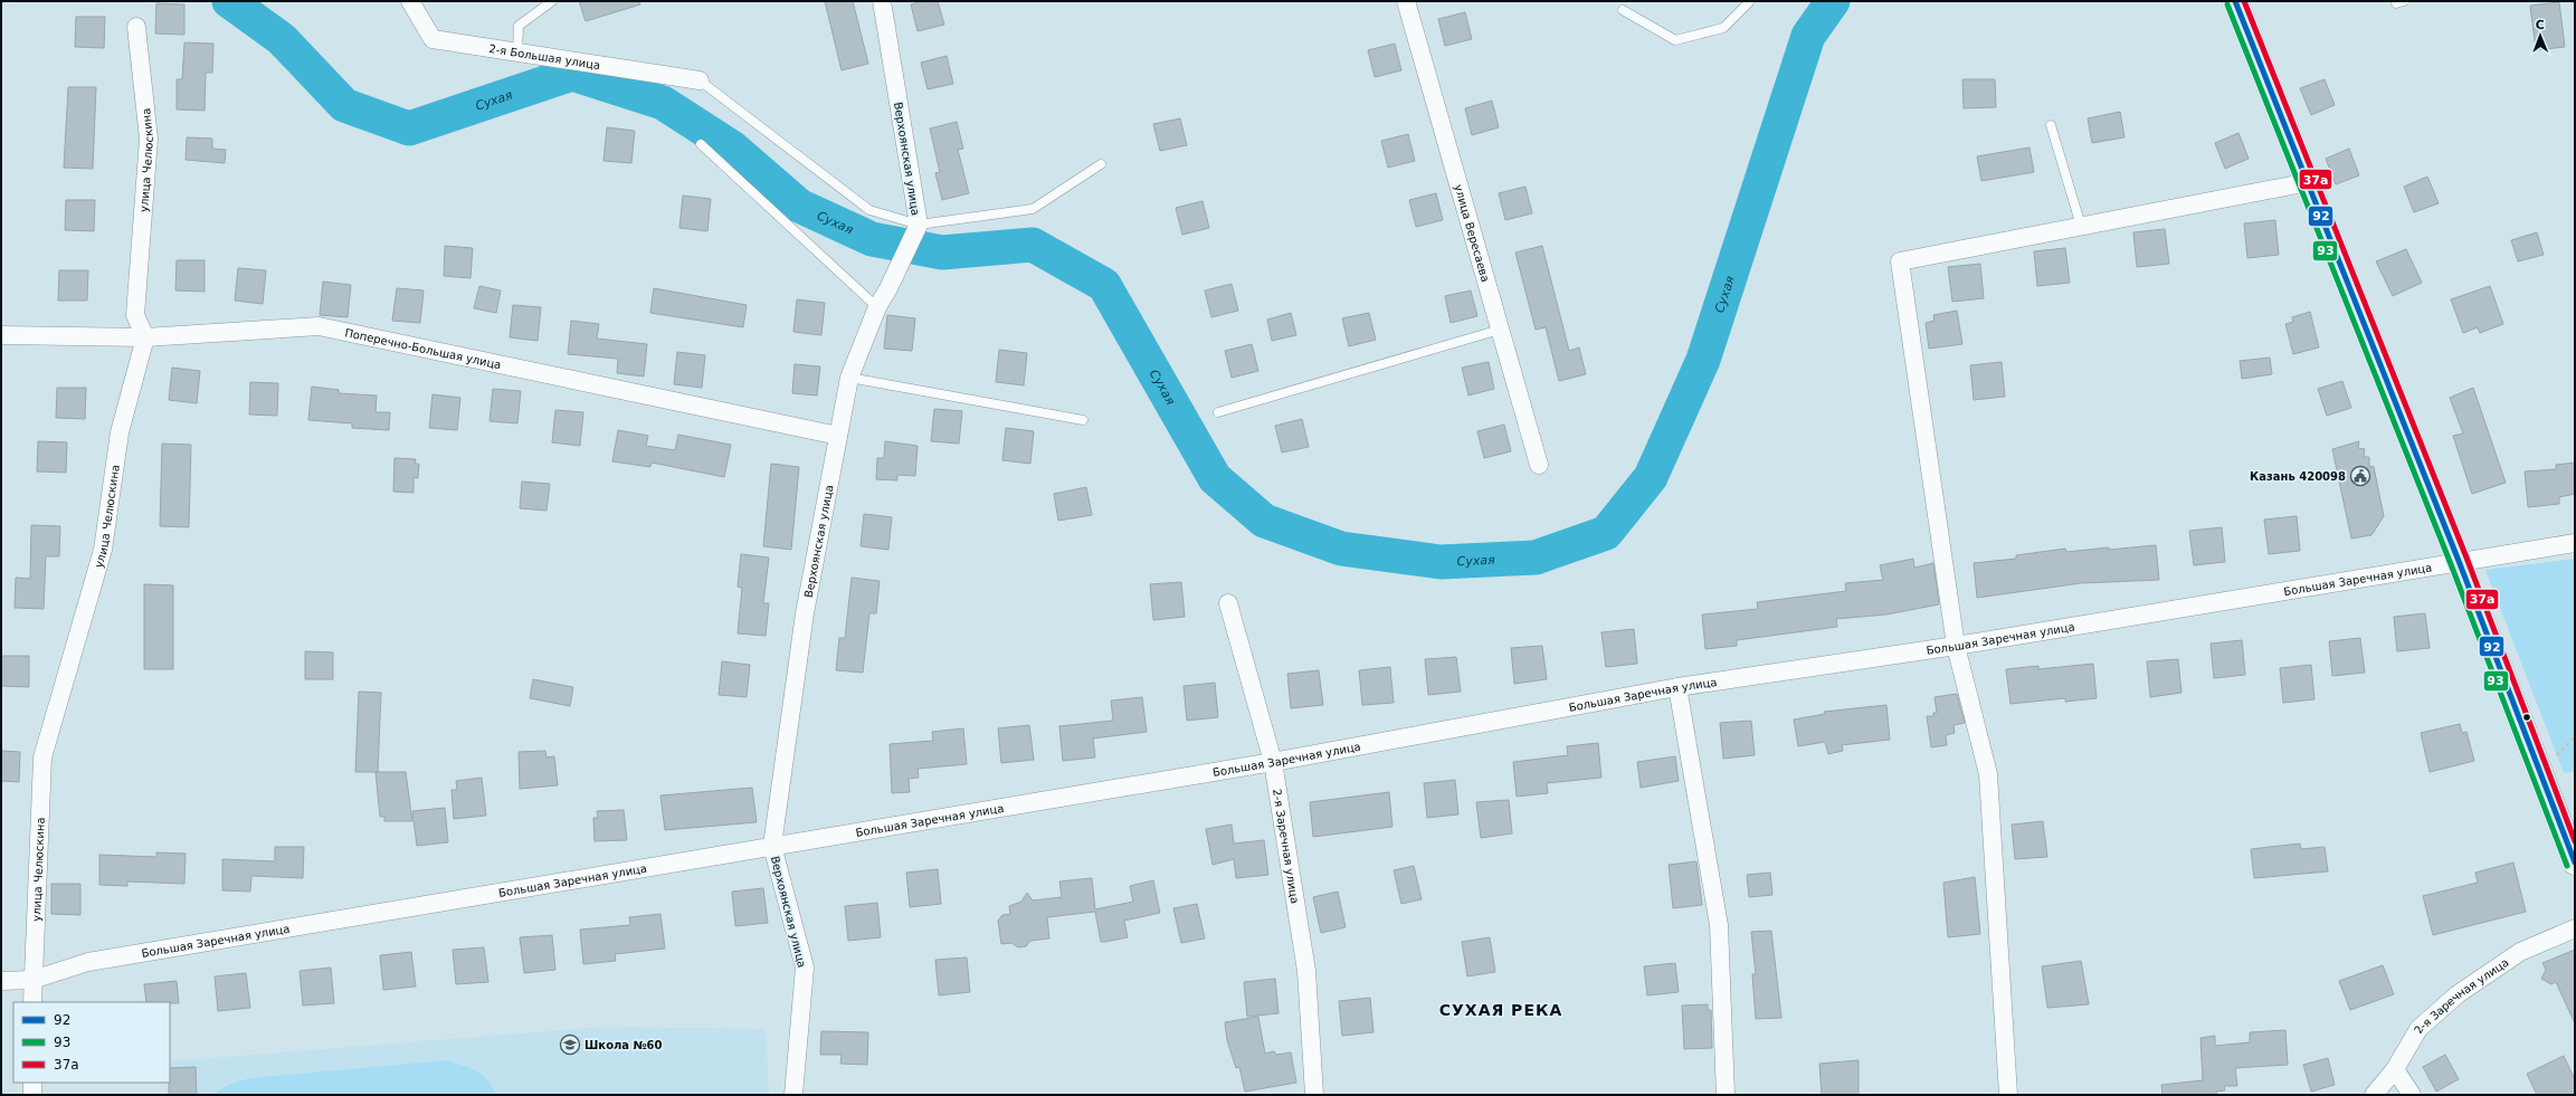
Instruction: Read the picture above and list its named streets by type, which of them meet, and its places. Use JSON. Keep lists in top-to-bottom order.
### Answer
{
  "streets": {
    "street": [
      "2-я Большая улица",
      "Верхоянская улица",
      "улица Челюскина",
      "улица Вересаева",
      "Поперечно-Большая улица",
      "Большая Заречная улица",
      "2-я Заречная улица"
    ]
  },
  "crossings": [
    ["Верхоянская улица", "Поперечно-Большая улица"],
    ["Верхоянская улица", "Большая Заречная улица"],
    ["улица Челюскина", "Поперечно-Большая улица"],
    ["улица Челюскина", "Большая Заречная улица"],
    ["Большая Заречная улица", "2-я Заречная улица"]
  ],
  "districts": ["СУХАЯ РЕКА"],
  "water": ["Сухая"],
  "places": {
    "public building": ["Казань 420098"],
    "school or university": ["Школа №60"]
  },
  "lines": ["transit line 92", "transit line 37а", "transit line 93"],
  "legend": ["92", "93", "37а"],
  "north": "top"
}
